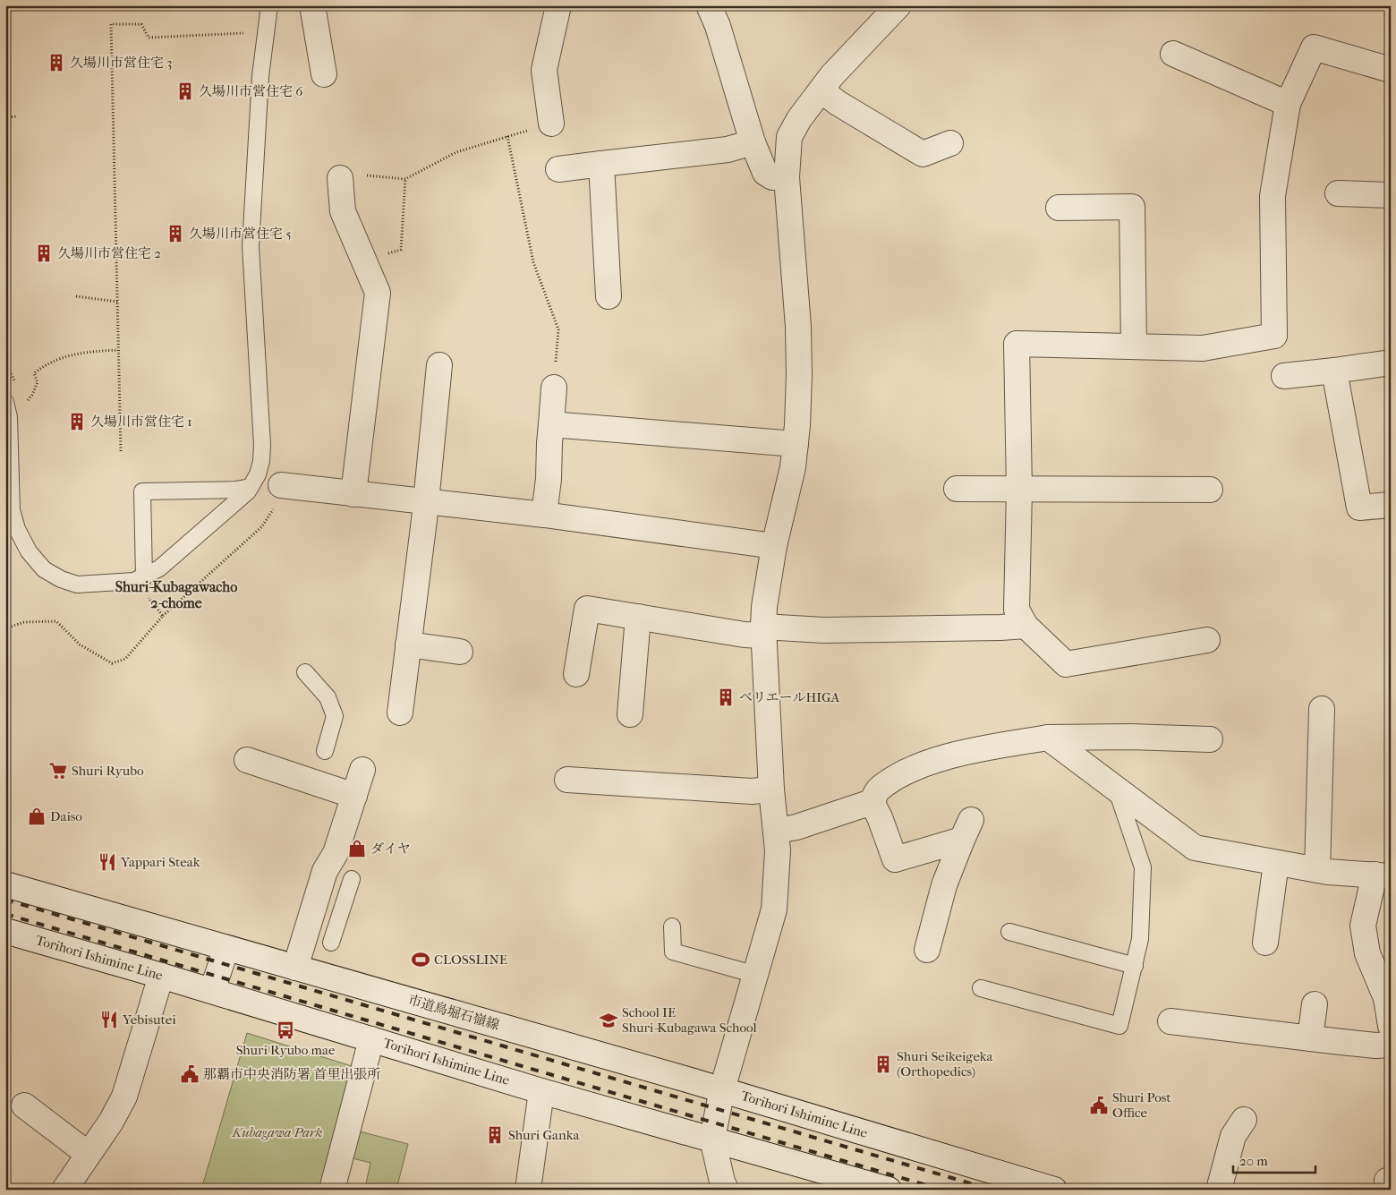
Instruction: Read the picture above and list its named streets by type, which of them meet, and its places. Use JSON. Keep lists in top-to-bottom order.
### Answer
{
  "streets": {
    "street": ["Torihori Ishimine Line"]
  },
  "districts": ["Shuri-Kubagawacho 2-chome"],
  "parks": ["Kubagawa Park"],
  "places": {
    "building": [
      "久場川市営住宅 3",
      "久場川市営住宅 6",
      "久場川市営住宅 5",
      "久場川市営住宅 2",
      "久場川市営住宅 1",
      "ベリエールHIGA",
      "Shuri Seikeigeka (Orthopedics)",
      "Shuri Ganka"
    ],
    "supermarket": ["Shuri Ryubo"],
    "shop": ["Daiso", "ダイヤ"],
    "restaurant": ["Yappari Steak", "Yebisutei"],
    "sports": ["CLOSSLINE"],
    "school or university": ["School IE Shuri-Kubagawa School"],
    "bus stop": ["Shuri Ryubo mae"],
    "public building": ["那覇市中央消防署 首里出張所", "Shuri Post Office"]
  },
  "scale_bar": "20 m"
}
